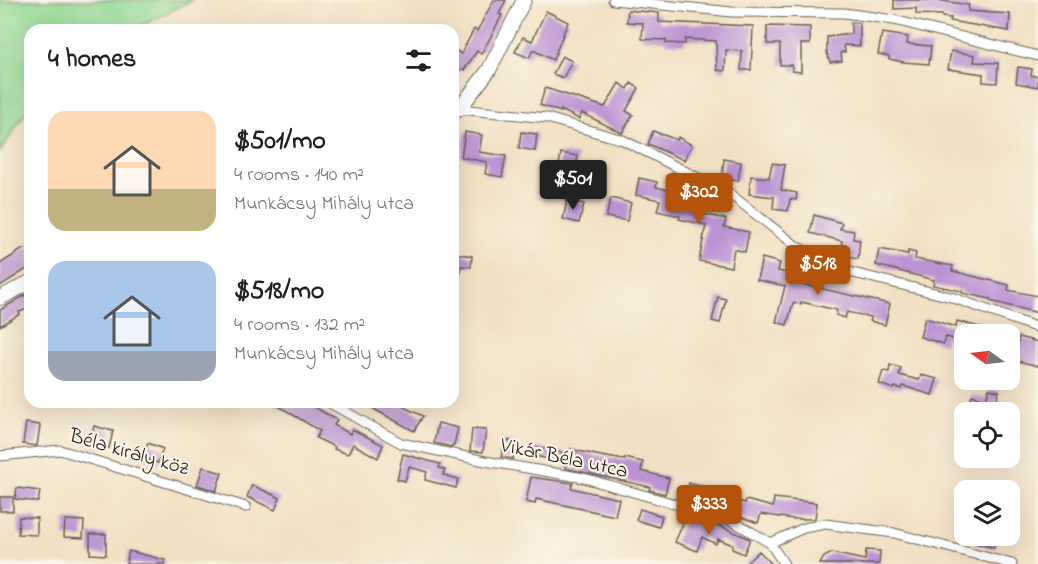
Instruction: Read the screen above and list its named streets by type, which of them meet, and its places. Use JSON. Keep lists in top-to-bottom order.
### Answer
{
  "streets": {
    "street": ["Béla király köz", "Vikár Béla utca"]
  },
  "north": "left",
  "page": {
    "heading": "4 homes",
    "list": [
      {
        "name": "$501/mo",
        "note": "4 rooms · 140 m² · Munkácsy Mihály utca"
      },
      {
        "name": "$518/mo",
        "note": "4 rooms · 132 m² · Munkácsy Mihály utca"
      }
    ],
    "price": [
      "$501",
      "$302",
      "$518",
      "$333"
    ]
  }
}
